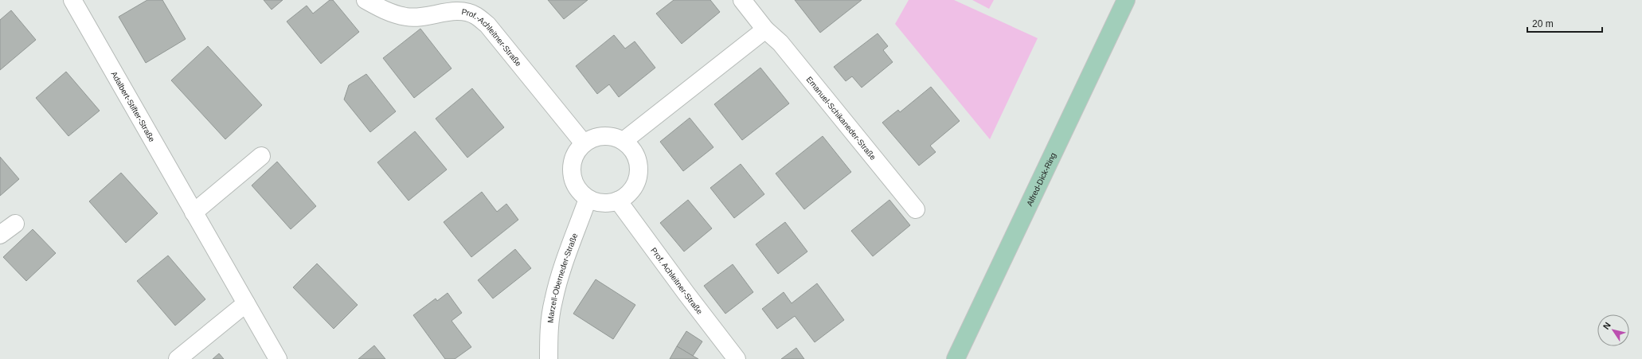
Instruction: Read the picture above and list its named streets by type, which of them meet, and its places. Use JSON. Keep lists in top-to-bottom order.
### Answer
{
  "streets": {
    "main road": ["Alfred-Dick-Ring"],
    "street": [
      "Prof.-Achleitner-Straße",
      "Adalbert-Stifter-Straße",
      "Emanuel-Schikaneder-Straße",
      "Marzell-Oberneder-Straße",
      "Prof. Achleitner-Straße"
    ]
  },
  "crossings": [
    ["Prof.-Achleitner-Straße", "Marzell-Oberneder-Straße"],
    ["Prof.-Achleitner-Straße", "Prof. Achleitner-Straße"],
    ["Marzell-Oberneder-Straße", "Prof. Achleitner-Straße"]
  ],
  "scale_bar": "20 m",
  "north": "top left"
}
